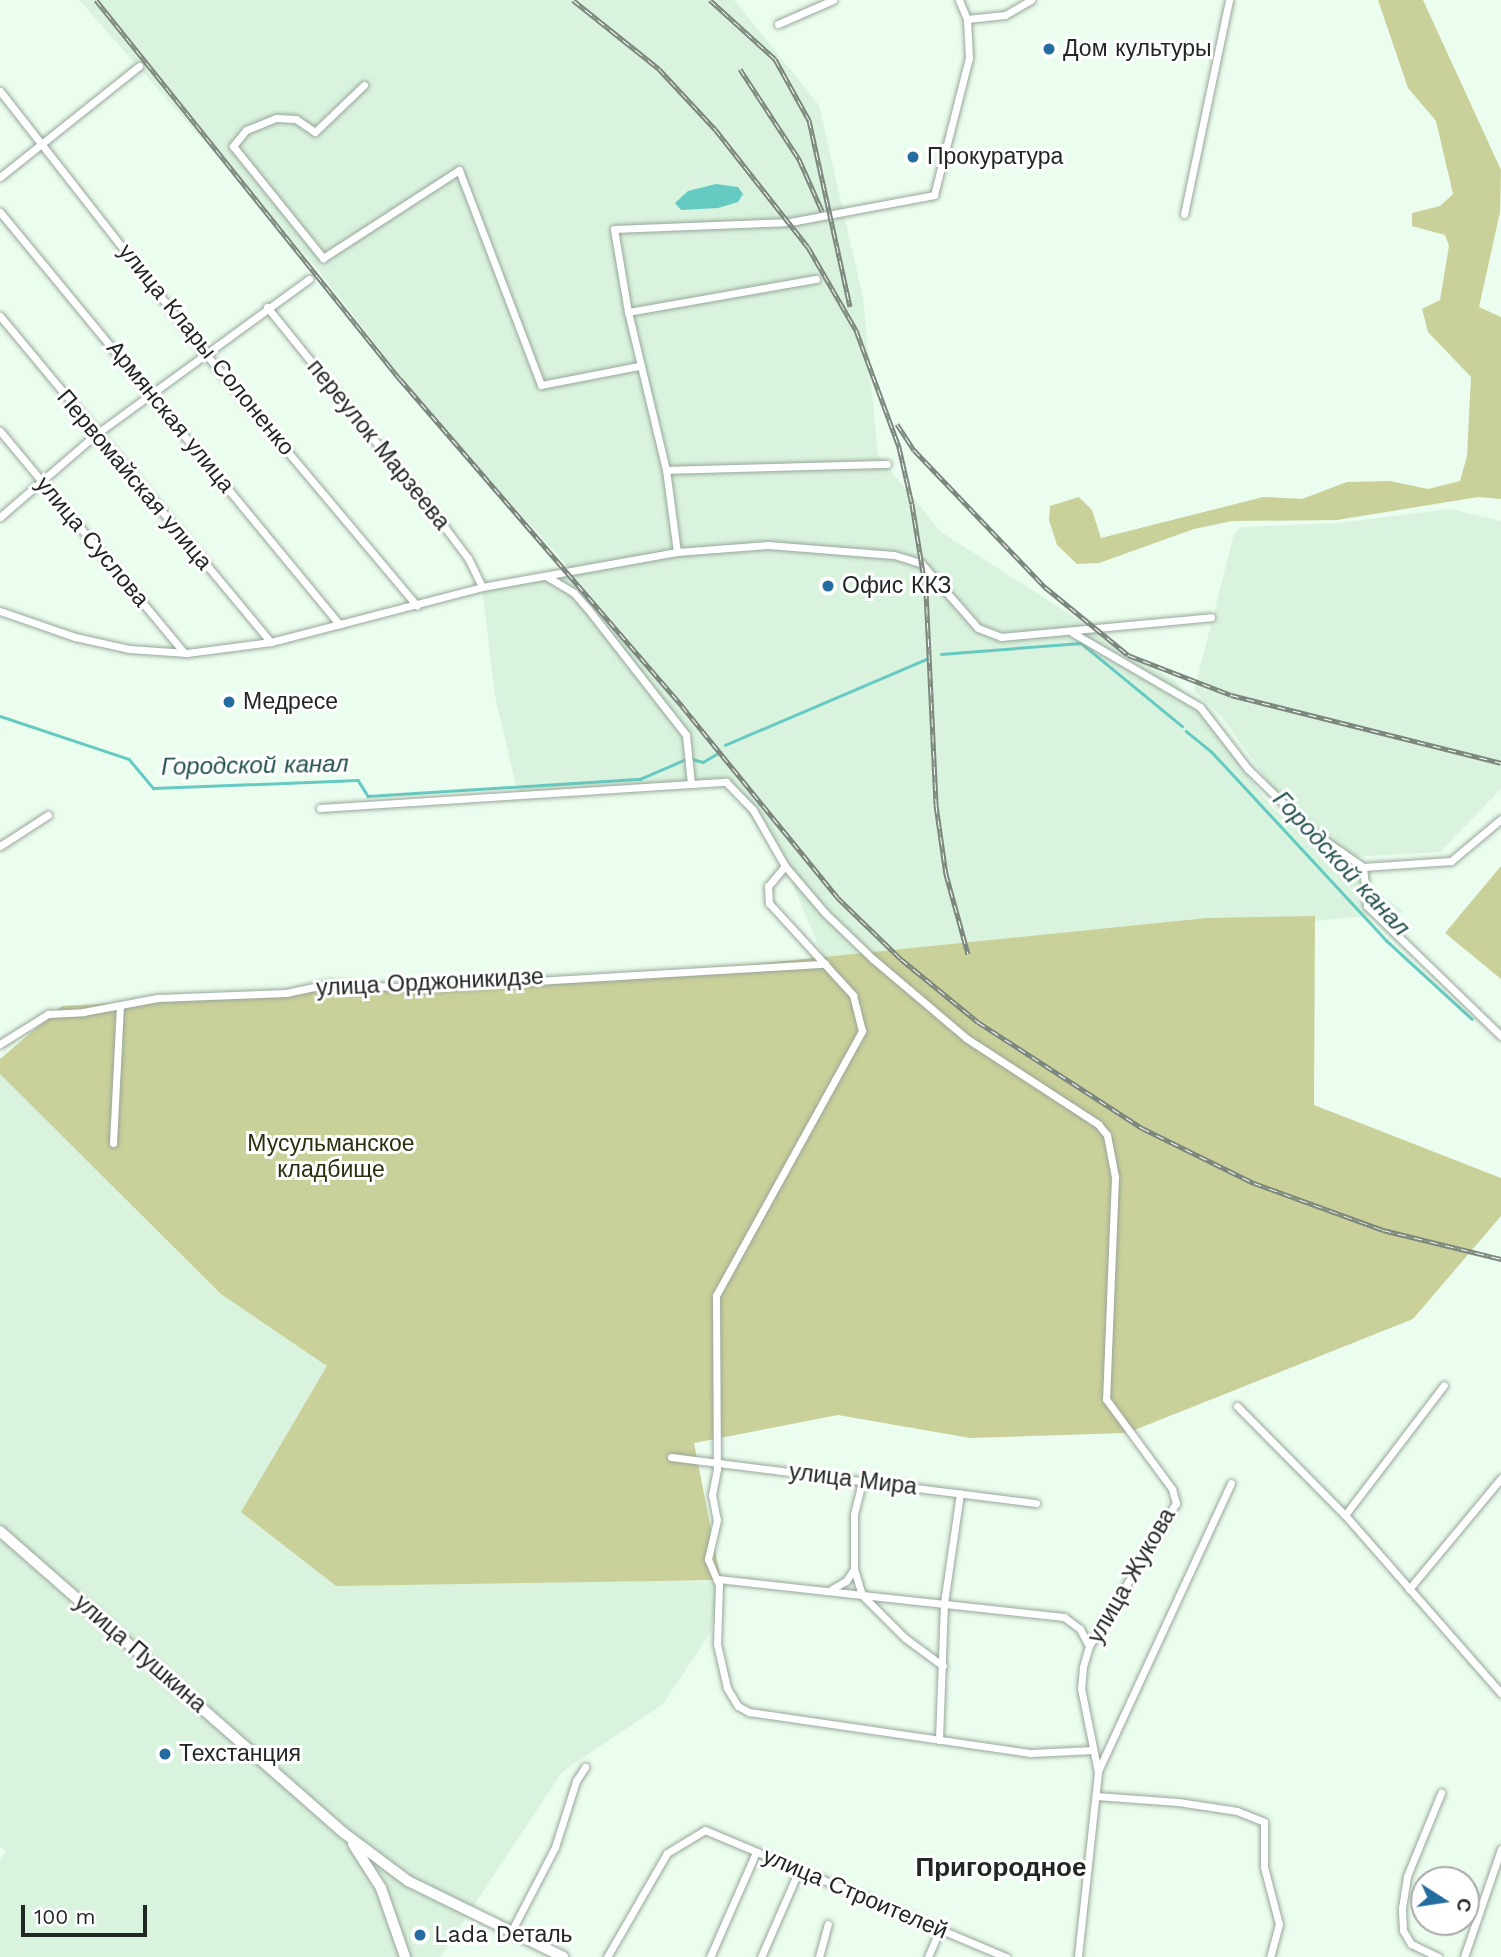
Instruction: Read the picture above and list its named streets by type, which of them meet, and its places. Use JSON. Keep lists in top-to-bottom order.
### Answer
{
  "streets": {
    "street": [
      "улица Клары Солоненко",
      "Армянская улица",
      "переулок Марзеева",
      "Первомайская улица",
      "улица Суслова",
      "улица Орджоникидзе",
      "улица Мира",
      "улица Жукова",
      "улица Пушкина",
      "улица Строителей"
    ]
  },
  "districts": ["Пригородное"],
  "water": ["Городской канал"],
  "parks": ["Мусульманское кладбище"],
  "places": [
    "Дом культуры",
    "Прокуратура",
    "Офис ККЗ",
    "Медресе",
    "Техстанция",
    "Lada Dеталь"
  ],
  "scale_bar": "100 m",
  "north": "right"
}
